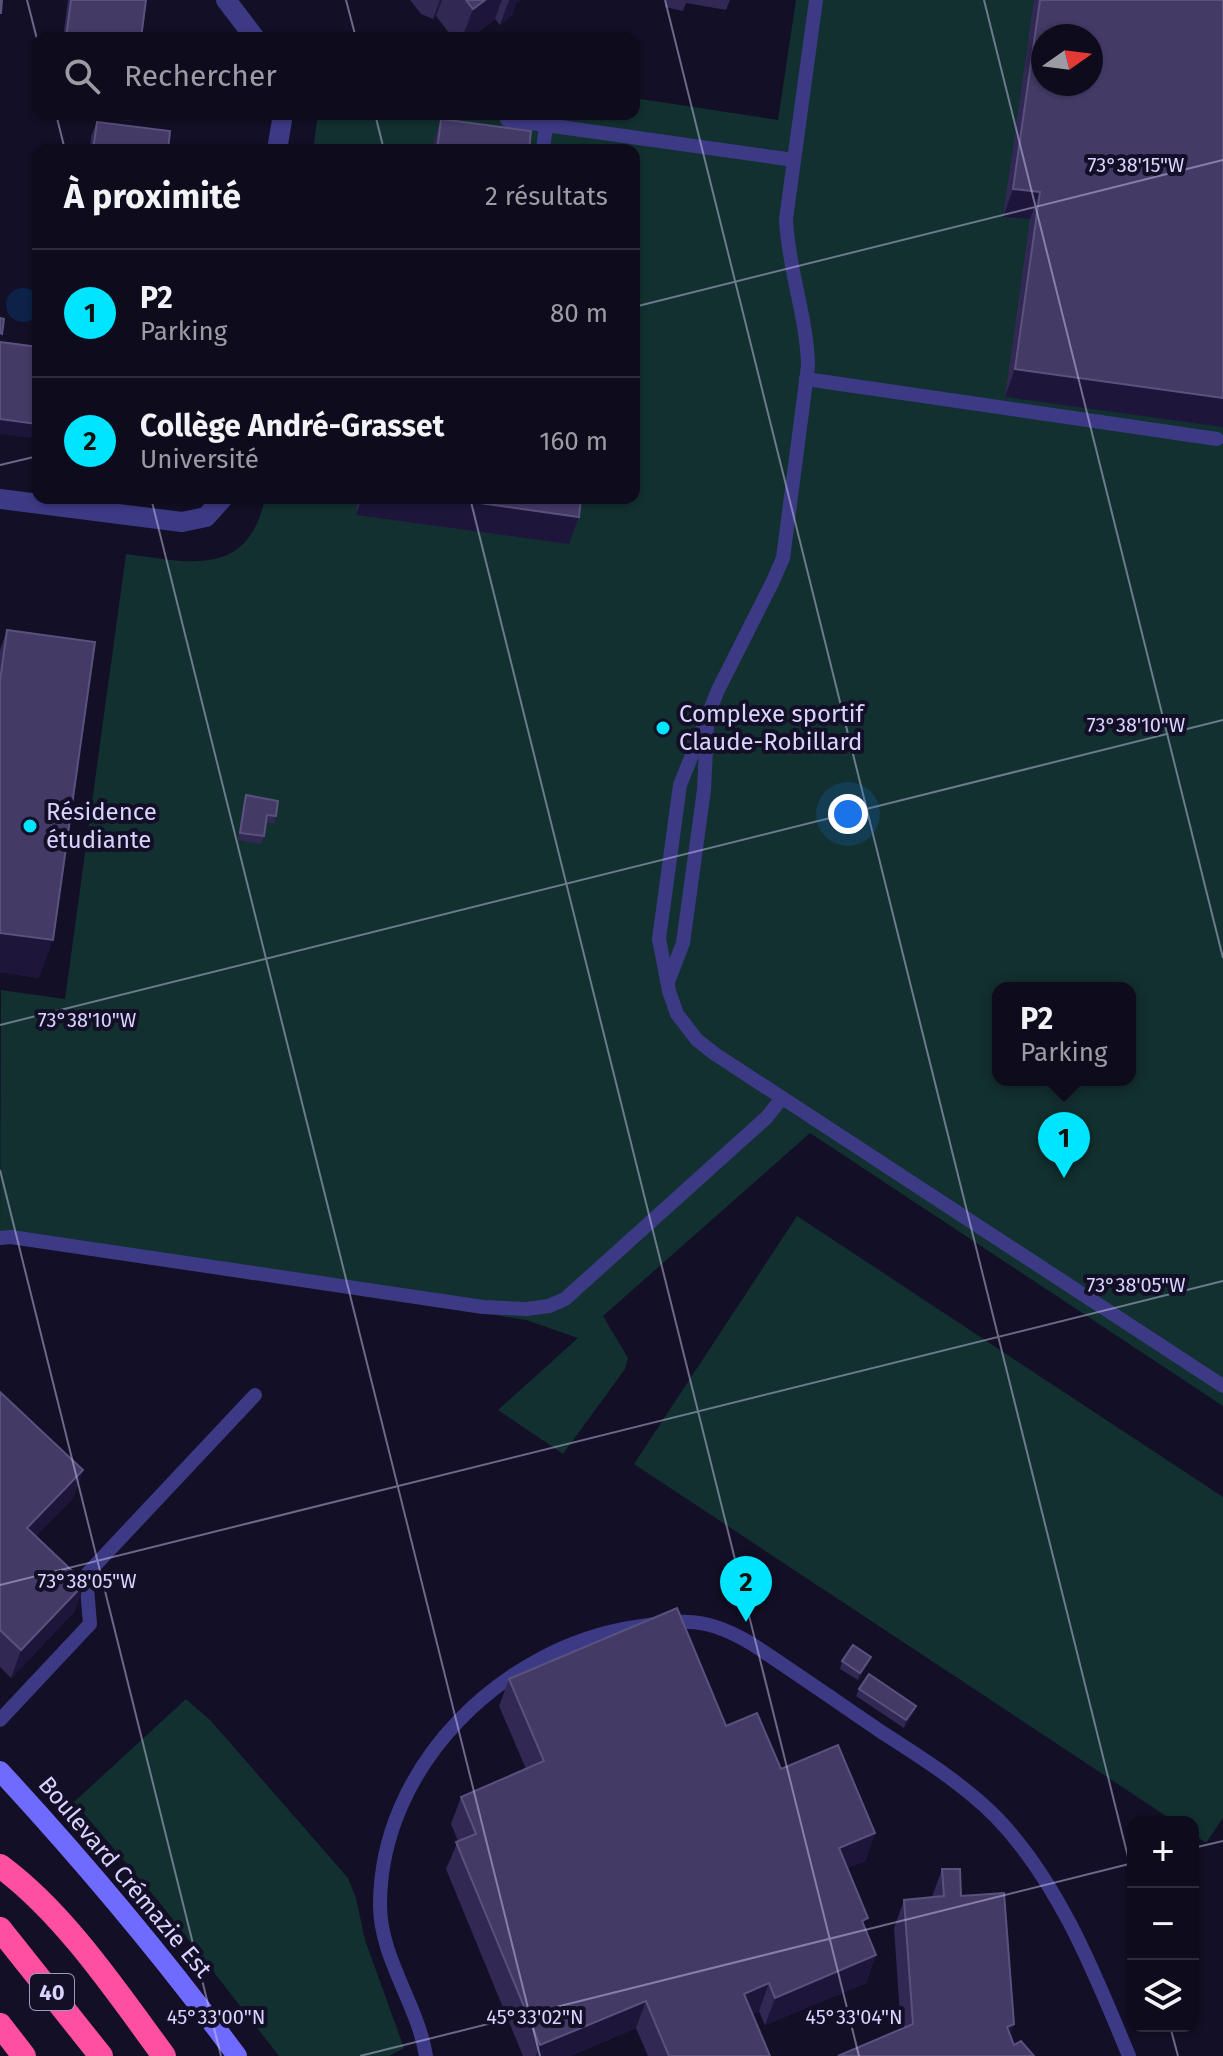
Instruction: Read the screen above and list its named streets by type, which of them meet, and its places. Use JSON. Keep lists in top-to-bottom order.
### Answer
{
  "streets": {
    "highway": ["40"],
    "main road": ["Boulevard Crémazie Est"]
  },
  "places": ["Complexe sportif Claude-Robillard", "Résidence étudiante"],
  "north": "right",
  "page": {
    "search": "Rechercher",
    "heading": ["À proximité", "2 résultats"],
    "list": [
      {
        "mark": "1",
        "name": "P2",
        "note": "Parking",
        "value": "80 m"
      },
      {
        "mark": "2",
        "name": "Collège André-Grasset",
        "note": "Université",
        "value": "160 m"
      }
    ],
    "popup": ["P2", "Parking"],
    "pins": ["1", "2"],
    "map_buttons": ["+", "−"]
  },
  "coordinates": [
    "73°38'15\"W",
    "73°38'10\"W",
    "73°38'05\"W",
    "45°33'00\"N",
    "45°33'02\"N",
    "45°33'04\"N"
  ]
}
